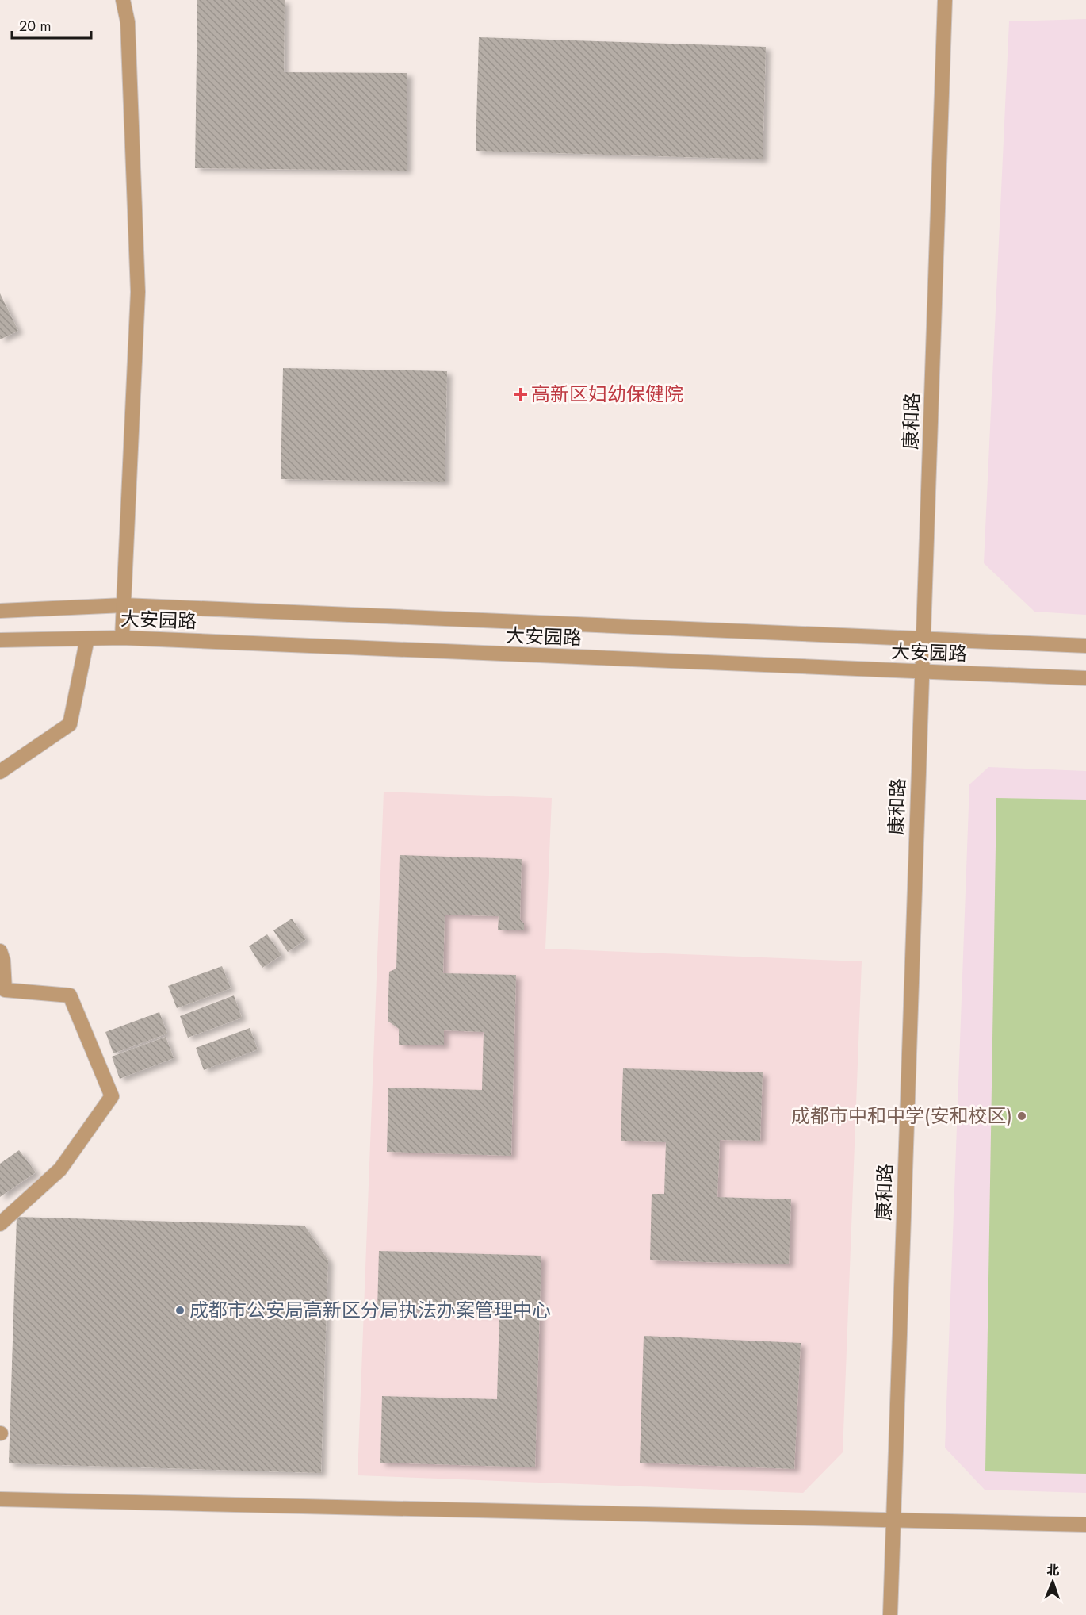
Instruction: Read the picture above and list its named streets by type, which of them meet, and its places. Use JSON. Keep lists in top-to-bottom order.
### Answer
{
  "streets": {
    "street": ["康和路", "大安园路"]
  },
  "crossings": [
    ["康和路", "大安园路"]
  ],
  "places": {
    "health": ["高新区妇幼保健院"],
    "other": ["成都市中和中学(安和校区)", "成都市公安局高新区分局执法办案管理中心"]
  },
  "scale_bar": "20 m",
  "north": "top"
}
